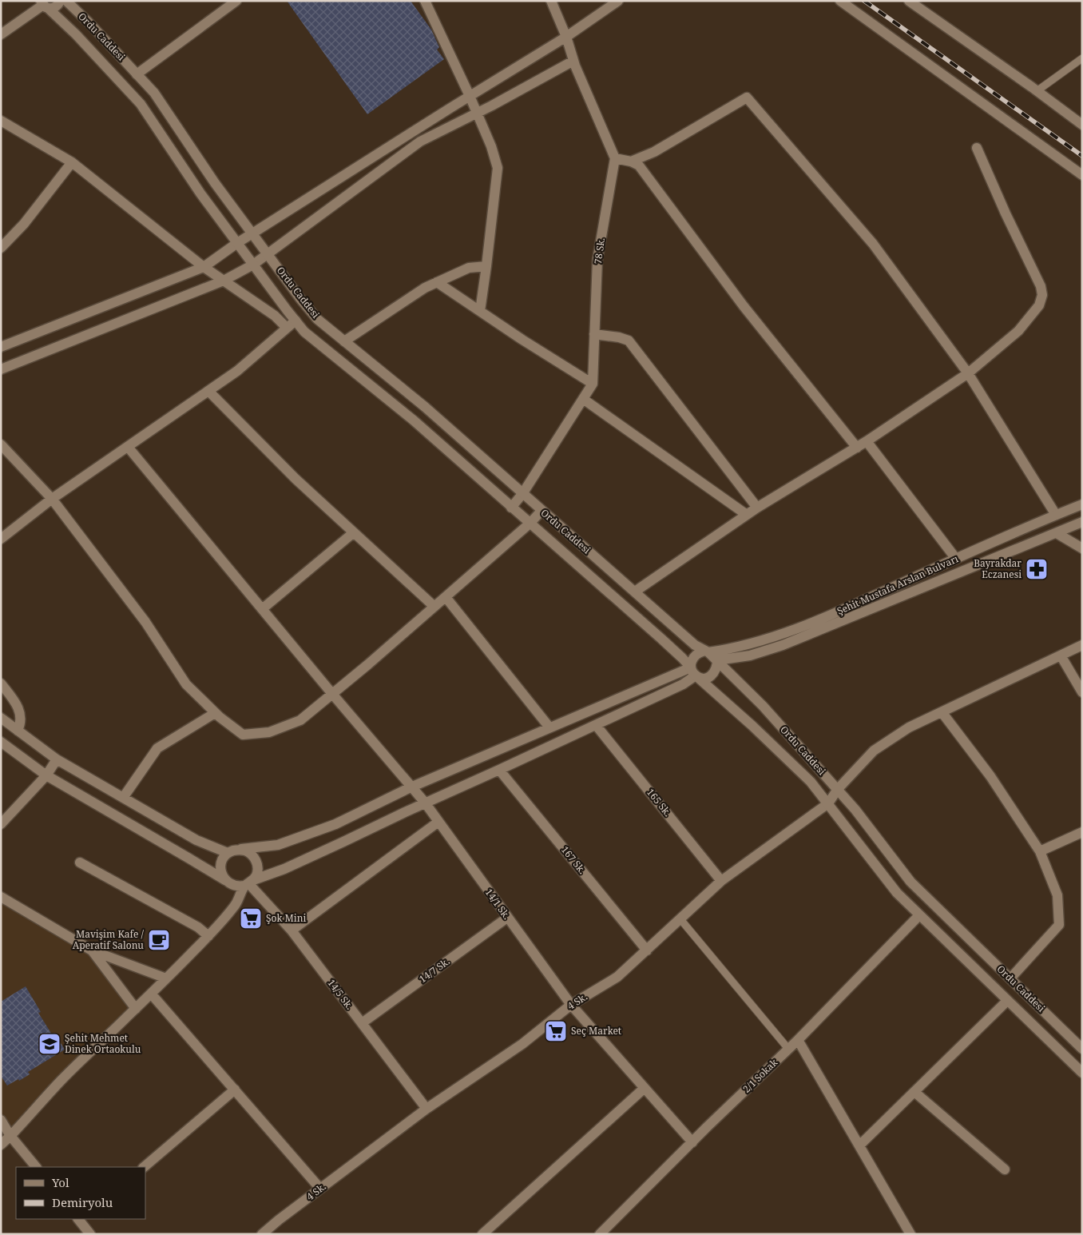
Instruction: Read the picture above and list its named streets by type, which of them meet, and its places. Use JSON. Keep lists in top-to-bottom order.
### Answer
{
  "streets": {
    "street": [
      "Ordu Caddesi",
      "78 Sk.",
      "Şehit Mustafa Arslan Bulvarı",
      "165 Sk.",
      "167 Sk.",
      "14/1 Sk.",
      "14/7 Sk.",
      "14/5 Sk.",
      "4 Sk.",
      "2/1 Sokak"
    ]
  },
  "crossings": [
    ["Ordu Caddesi", "Şehit Mustafa Arslan Bulvarı"],
    ["Ordu Caddesi", "4 Sk."],
    ["Ordu Caddesi", "2/1 Sokak"],
    ["165 Sk.", "4 Sk."],
    ["167 Sk.", "4 Sk."],
    ["14/1 Sk.", "14/7 Sk."],
    ["14/1 Sk.", "4 Sk."],
    ["14/1 Sk.", "2/1 Sokak"],
    ["14/7 Sk.", "14/5 Sk."],
    ["14/5 Sk.", "4 Sk."]
  ],
  "places": {
    "pharmacy": ["Bayrakdar Eczanesi"],
    "supermarket": ["Şok Mini", "Seç Market"],
    "cafe": ["Mavişim Kafe / Aperatif Salonu"],
    "school or university": ["Şehit Mehmet Dinek Ortaokulu"]
  },
  "legend": ["Yol", "Demiryolu"]
}
